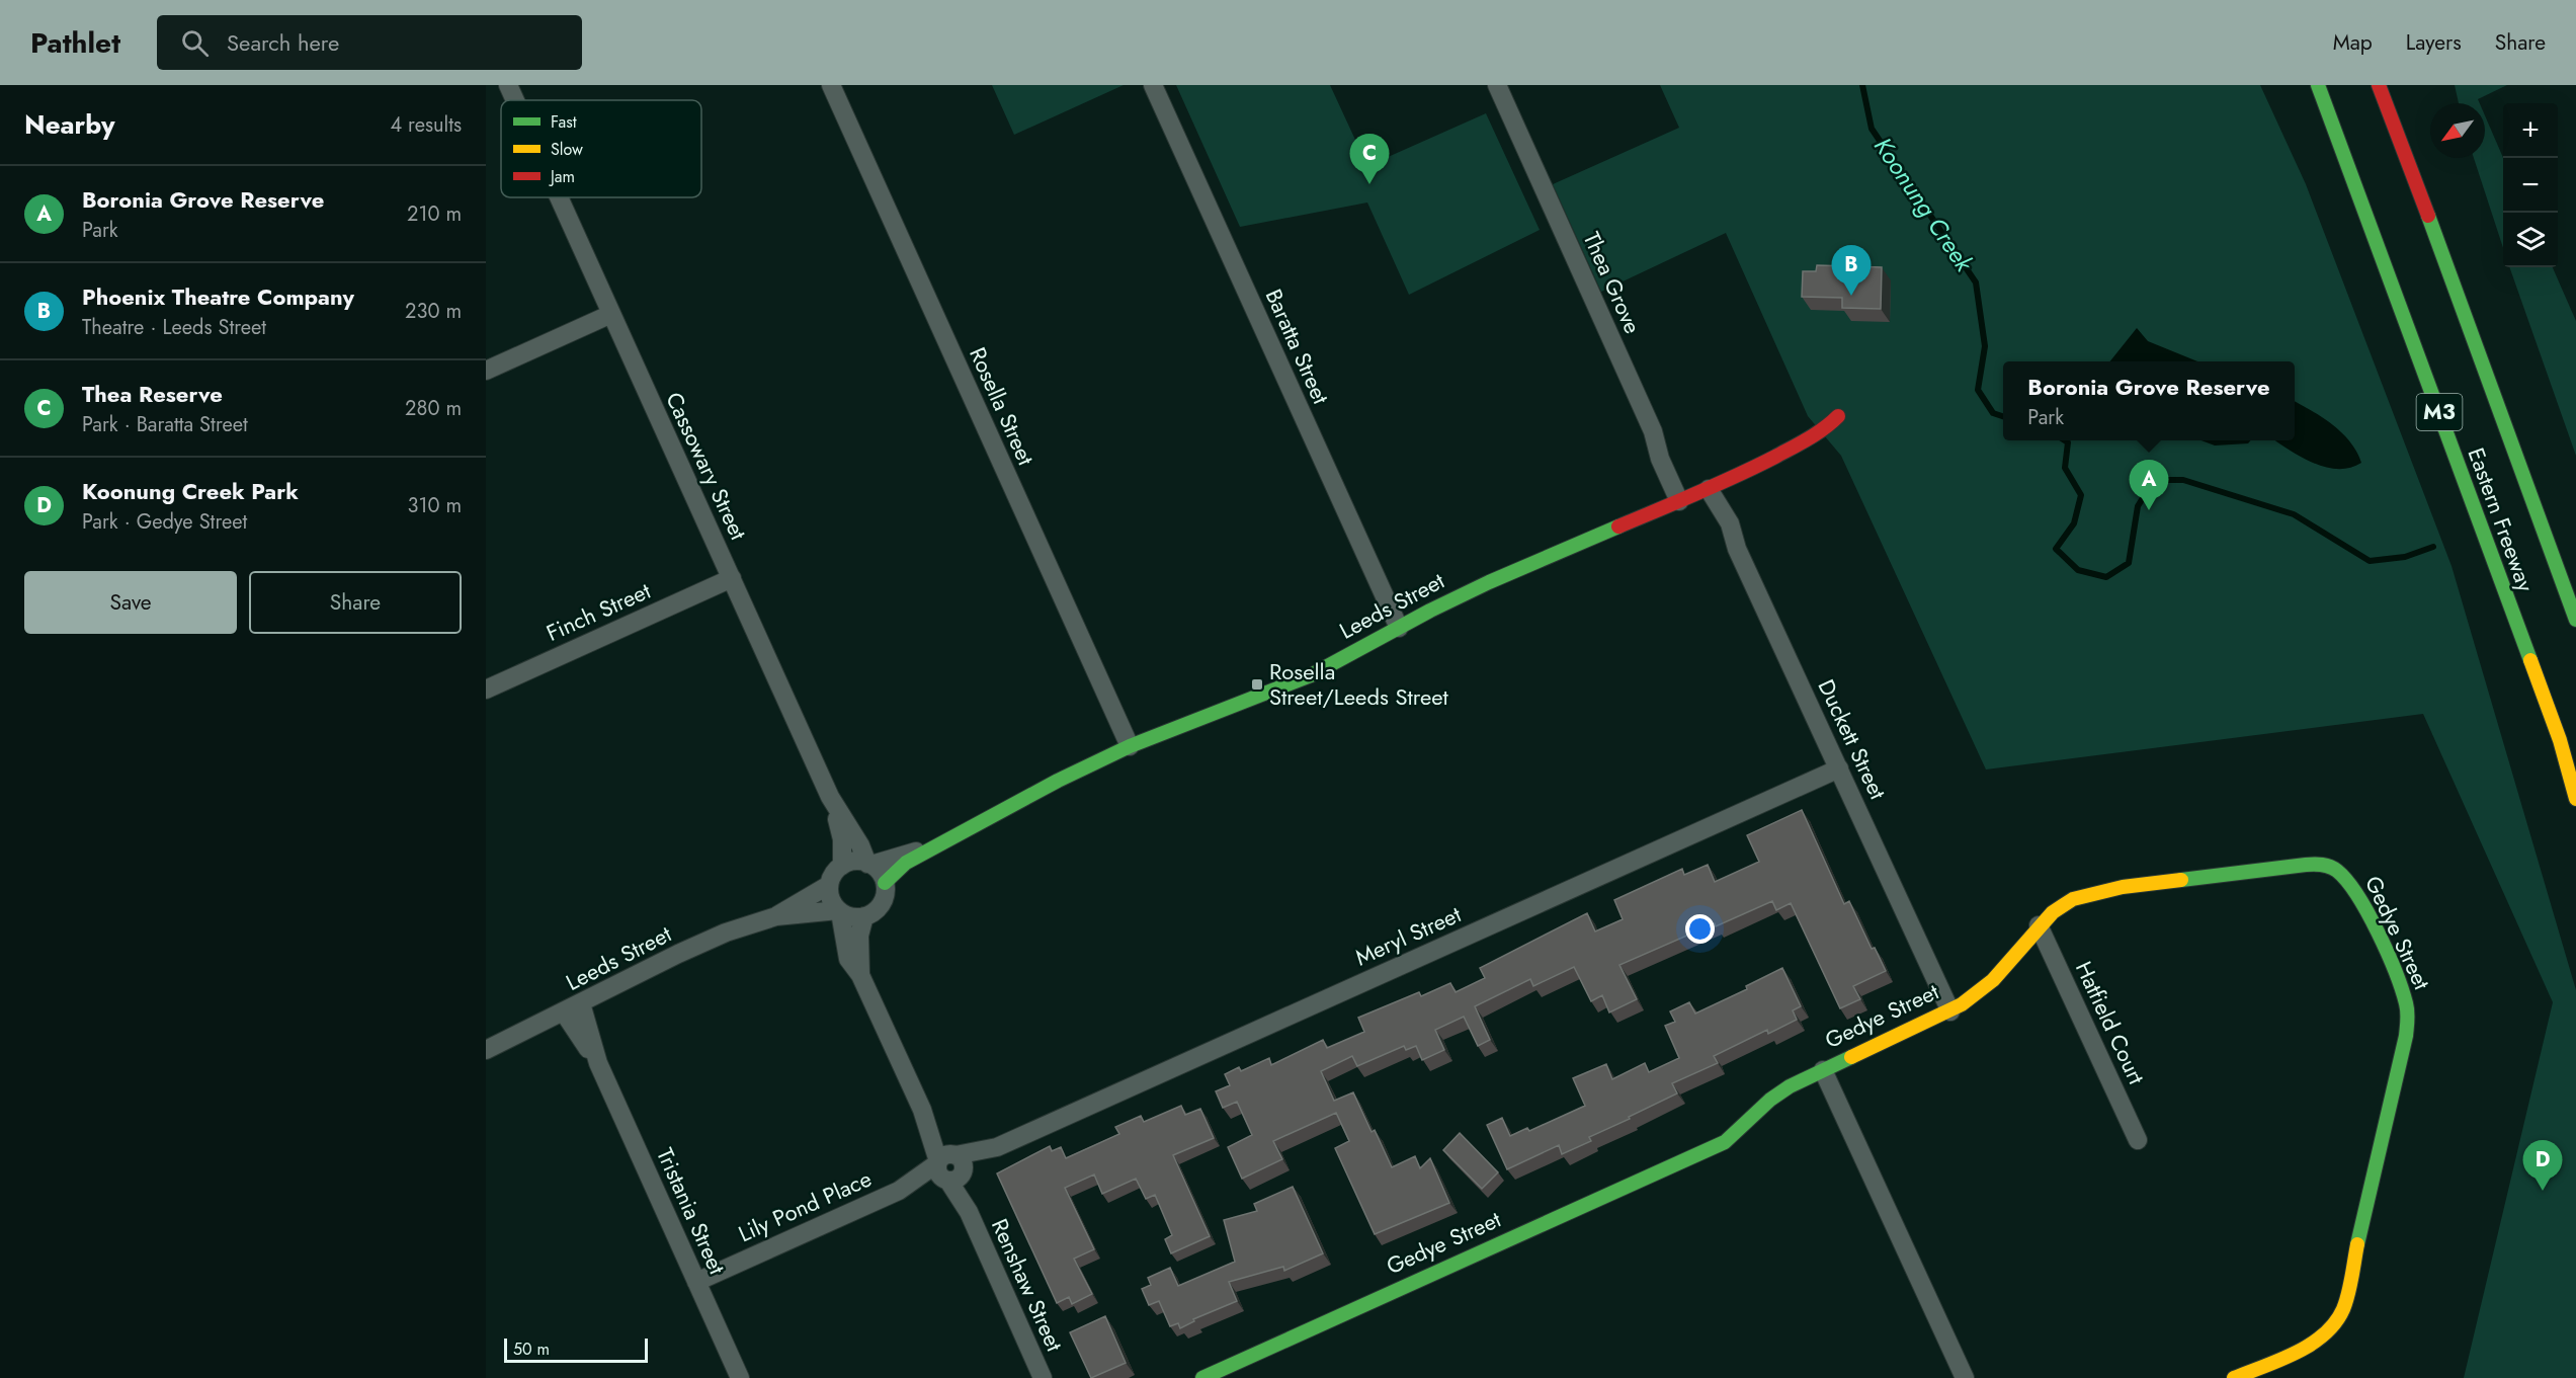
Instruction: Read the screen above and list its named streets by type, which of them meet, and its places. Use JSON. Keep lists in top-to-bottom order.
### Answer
{
  "streets": {
    "main road": [
      "M3",
      "Eastern Freeway",
      "Leeds Street",
      "Gedye Street"
    ],
    "street": [
      "Thea Grove",
      "Baratta Street",
      "Rosella Street",
      "Cassowary Street",
      "Finch Street",
      "Duckett Street",
      "Meryl Street",
      "Hatfield Court",
      "Lily Pond Place",
      "Tristania Street",
      "Renshaw Street"
    ]
  },
  "crossings": [
    ["Thea Grove", "Leeds Street"],
    ["Baratta Street", "Leeds Street"],
    ["Rosella Street", "Leeds Street"],
    ["Cassowary Street", "Leeds Street"],
    ["Cassowary Street", "Finch Street"],
    ["Leeds Street", "Duckett Street"],
    ["Leeds Street", "Tristania Street"],
    ["Duckett Street", "Gedye Street"],
    ["Duckett Street", "Meryl Street"],
    ["Gedye Street", "Hatfield Court"],
    ["Meryl Street", "Lily Pond Place"],
    ["Meryl Street", "Renshaw Street"],
    ["Lily Pond Place", "Tristania Street"],
    ["Lily Pond Place", "Renshaw Street"]
  ],
  "water": ["Koonung Creek"],
  "places": {
    "transit": ["Rosella Street/Leeds Street"]
  },
  "legend": ["Fast", "Slow", "Jam"],
  "scale_bar": "50 m",
  "north": "bottom left",
  "page": {
    "header": "Pathlet",
    "search": "Search here",
    "nav": ["Map", "Layers", "Share"],
    "heading": ["Nearby", "4 results"],
    "map_buttons": ["+", "−"],
    "pins": [
      "C",
      "B",
      "A",
      "D"
    ],
    "list": [
      {
        "mark": "A",
        "name": "Boronia Grove Reserve",
        "note": "Park",
        "value": "210 m"
      },
      {
        "mark": "B",
        "name": "Phoenix Theatre Company",
        "note": "Theatre · Leeds Street",
        "value": "230 m"
      },
      {
        "mark": "C",
        "name": "Thea Reserve",
        "note": "Park · Baratta Street",
        "value": "280 m"
      },
      {
        "mark": "D",
        "name": "Koonung Creek Park",
        "note": "Park · Gedye Street",
        "value": "310 m"
      }
    ],
    "popup": ["Boronia Grove Reserve", "Park"],
    "buttons": ["Save", "Share"],
    "scale": "50 m"
  }
}
